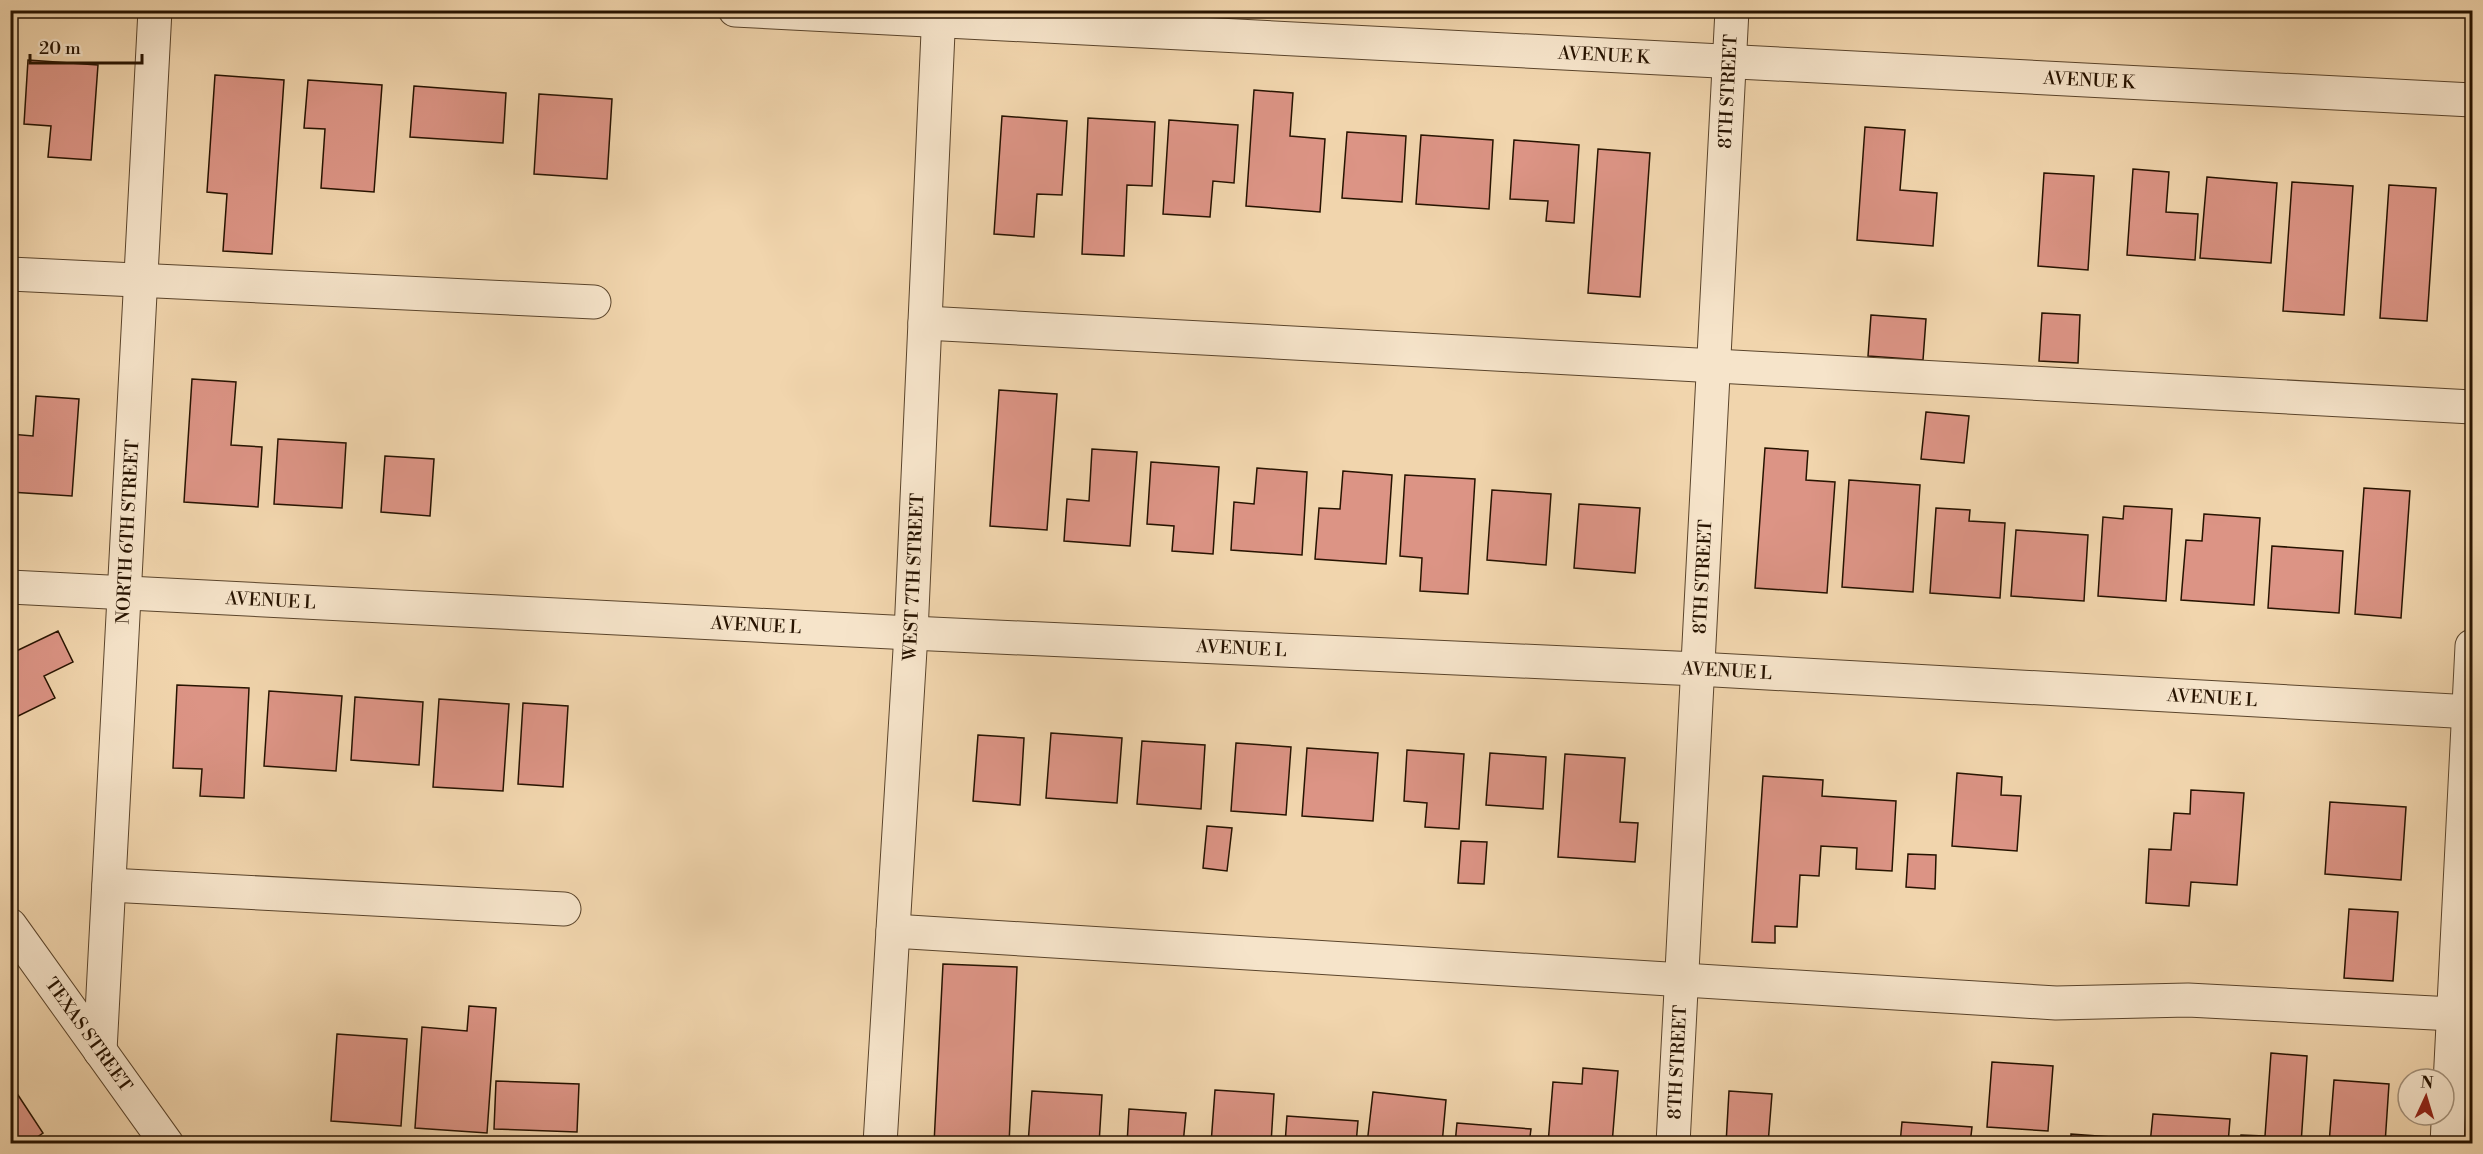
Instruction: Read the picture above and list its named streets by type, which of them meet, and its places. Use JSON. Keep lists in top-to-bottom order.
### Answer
{
  "streets": {
    "street": [
      "AVENUE K",
      "8TH STREET",
      "NORTH 6TH STREET",
      "WEST 7TH STREET",
      "AVENUE L",
      "TEXAS STREET"
    ]
  },
  "crossings": [
    ["AVENUE K", "8TH STREET"],
    ["AVENUE K", "WEST 7TH STREET"],
    ["8TH STREET", "AVENUE L"],
    ["NORTH 6TH STREET", "AVENUE L"],
    ["NORTH 6TH STREET", "TEXAS STREET"],
    ["WEST 7TH STREET", "AVENUE L"]
  ],
  "scale_bar": "20 m",
  "north": "top"
}
